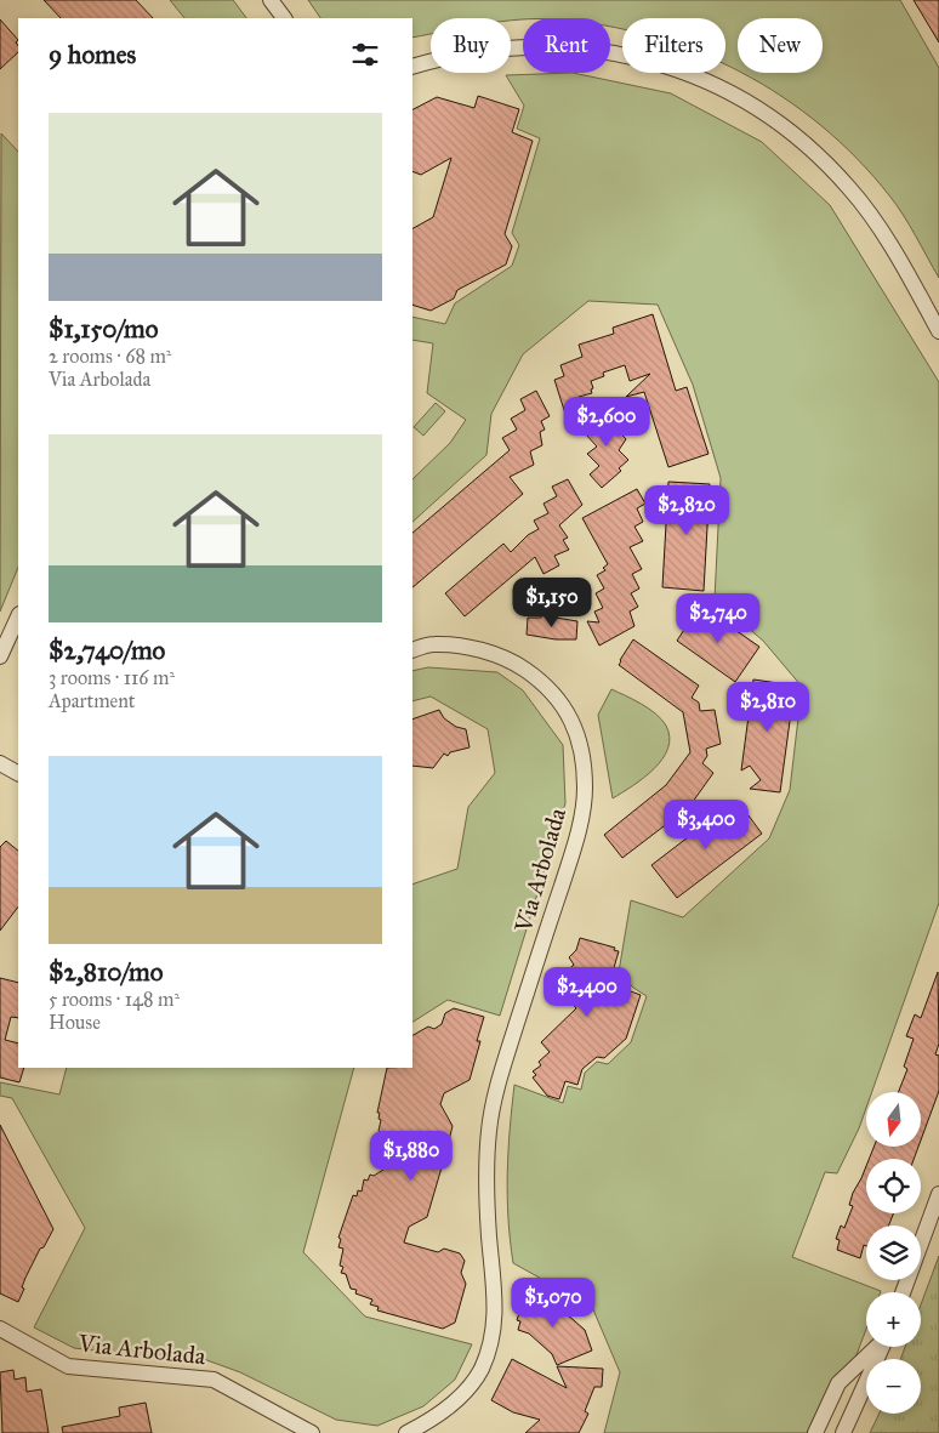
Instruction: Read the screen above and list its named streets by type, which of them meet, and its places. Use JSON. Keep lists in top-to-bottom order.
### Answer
{
  "streets": {
    "street": ["Via Arbolada"]
  },
  "north": "bottom",
  "page": {
    "chip": [
      "Buy",
      "Rent",
      "Filters",
      "New"
    ],
    "heading": "9 homes",
    "list": [
      {
        "name": "$1,150/mo",
        "note": "2 rooms · 68 m² · Via Arbolada"
      },
      {
        "name": "$2,740/mo",
        "note": "3 rooms · 116 m² · Apartment"
      },
      {
        "name": "$2,810/mo",
        "note": "5 rooms · 148 m² · House"
      }
    ],
    "price": [
      "$2,600",
      "$2,820",
      "$1,150",
      "$2,740",
      "$2,810",
      "$3,400",
      "$2,400",
      "$1,880",
      "$1,070"
    ],
    "map_buttons": ["+", "−"]
  }
}
